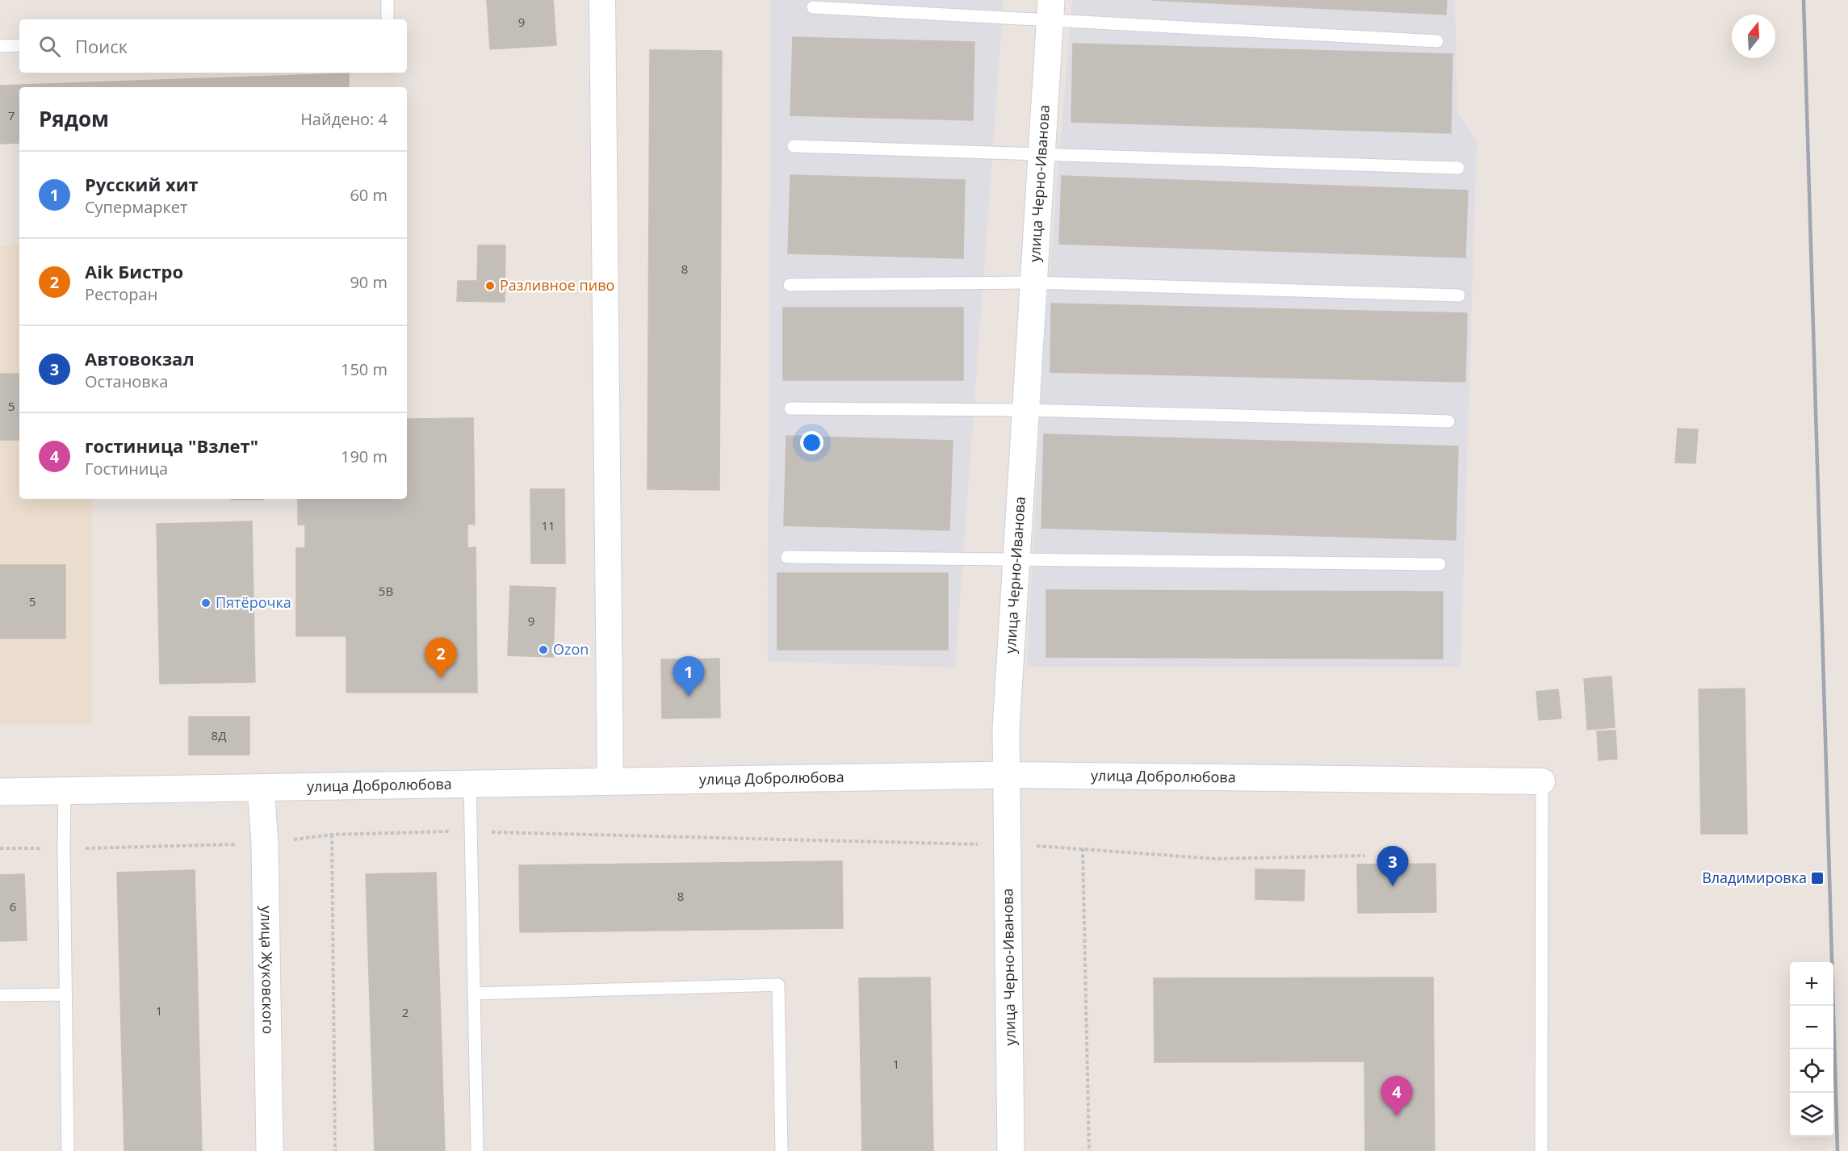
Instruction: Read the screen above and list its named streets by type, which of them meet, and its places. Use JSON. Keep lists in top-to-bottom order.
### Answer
{
  "streets": {
    "street": ["улица Черно-Иванова", "улица Добролюбова", "улица Жуковского"]
  },
  "crossings": [
    ["улица Черно-Иванова", "улица Добролюбова"],
    ["улица Добролюбова", "улица Жуковского"]
  ],
  "places": {
    "other": ["Разливное пиво", "Пятёрочка", "Ozon"],
    "transit": ["Владимировка"]
  },
  "house_numbers": [
    "9",
    "7",
    "8",
    "5",
    "11",
    "5В",
    "5",
    "9",
    "8Д",
    "8",
    "6",
    "1",
    "2",
    "1"
  ],
  "north": "top",
  "page": {
    "search": "Поиск",
    "heading": ["Рядом", "Найдено: 4"],
    "list": [
      {
        "mark": "1",
        "name": "Русский хит",
        "note": "Супермаркет",
        "value": "60 m"
      },
      {
        "mark": "2",
        "name": "Aik Бистро",
        "note": "Ресторан",
        "value": "90 m"
      },
      {
        "mark": "3",
        "name": "Автовокзал",
        "note": "Остановка",
        "value": "150 m"
      },
      {
        "mark": "4",
        "name": "гостиница \"Взлет\"",
        "note": "Гостиница",
        "value": "190 m"
      }
    ],
    "pins": [
      "2",
      "1",
      "3",
      "4"
    ],
    "map_buttons": ["+", "−"]
  }
}
